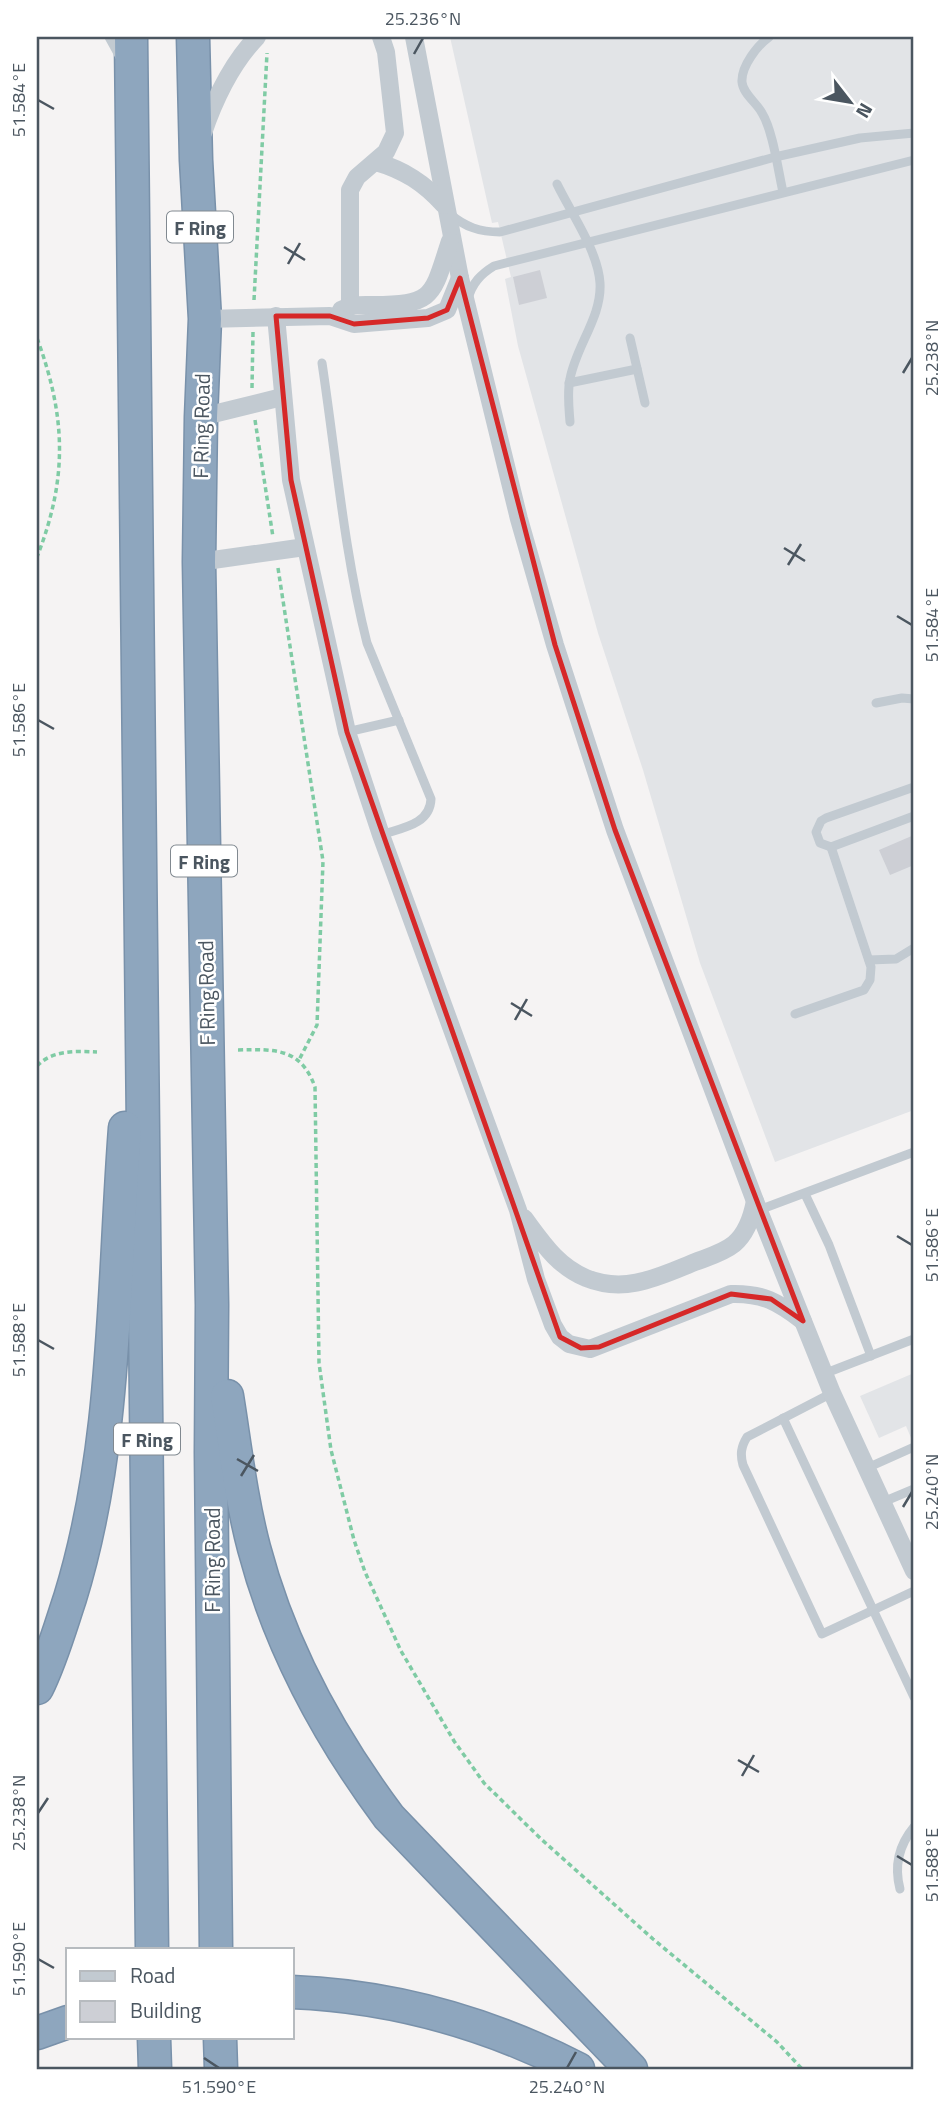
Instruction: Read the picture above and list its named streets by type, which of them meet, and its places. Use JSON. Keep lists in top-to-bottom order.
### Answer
{
  "streets": {
    "highway": ["F Ring", "F Ring Road"]
  },
  "legend": ["Road", "Building"],
  "north": "bottom right",
  "coordinates": [
    "25.236°N",
    "51.584°E",
    "25.238°N",
    "51.586°E",
    "51.588°E",
    "25.240°N",
    "51.590°E"
  ]
}
